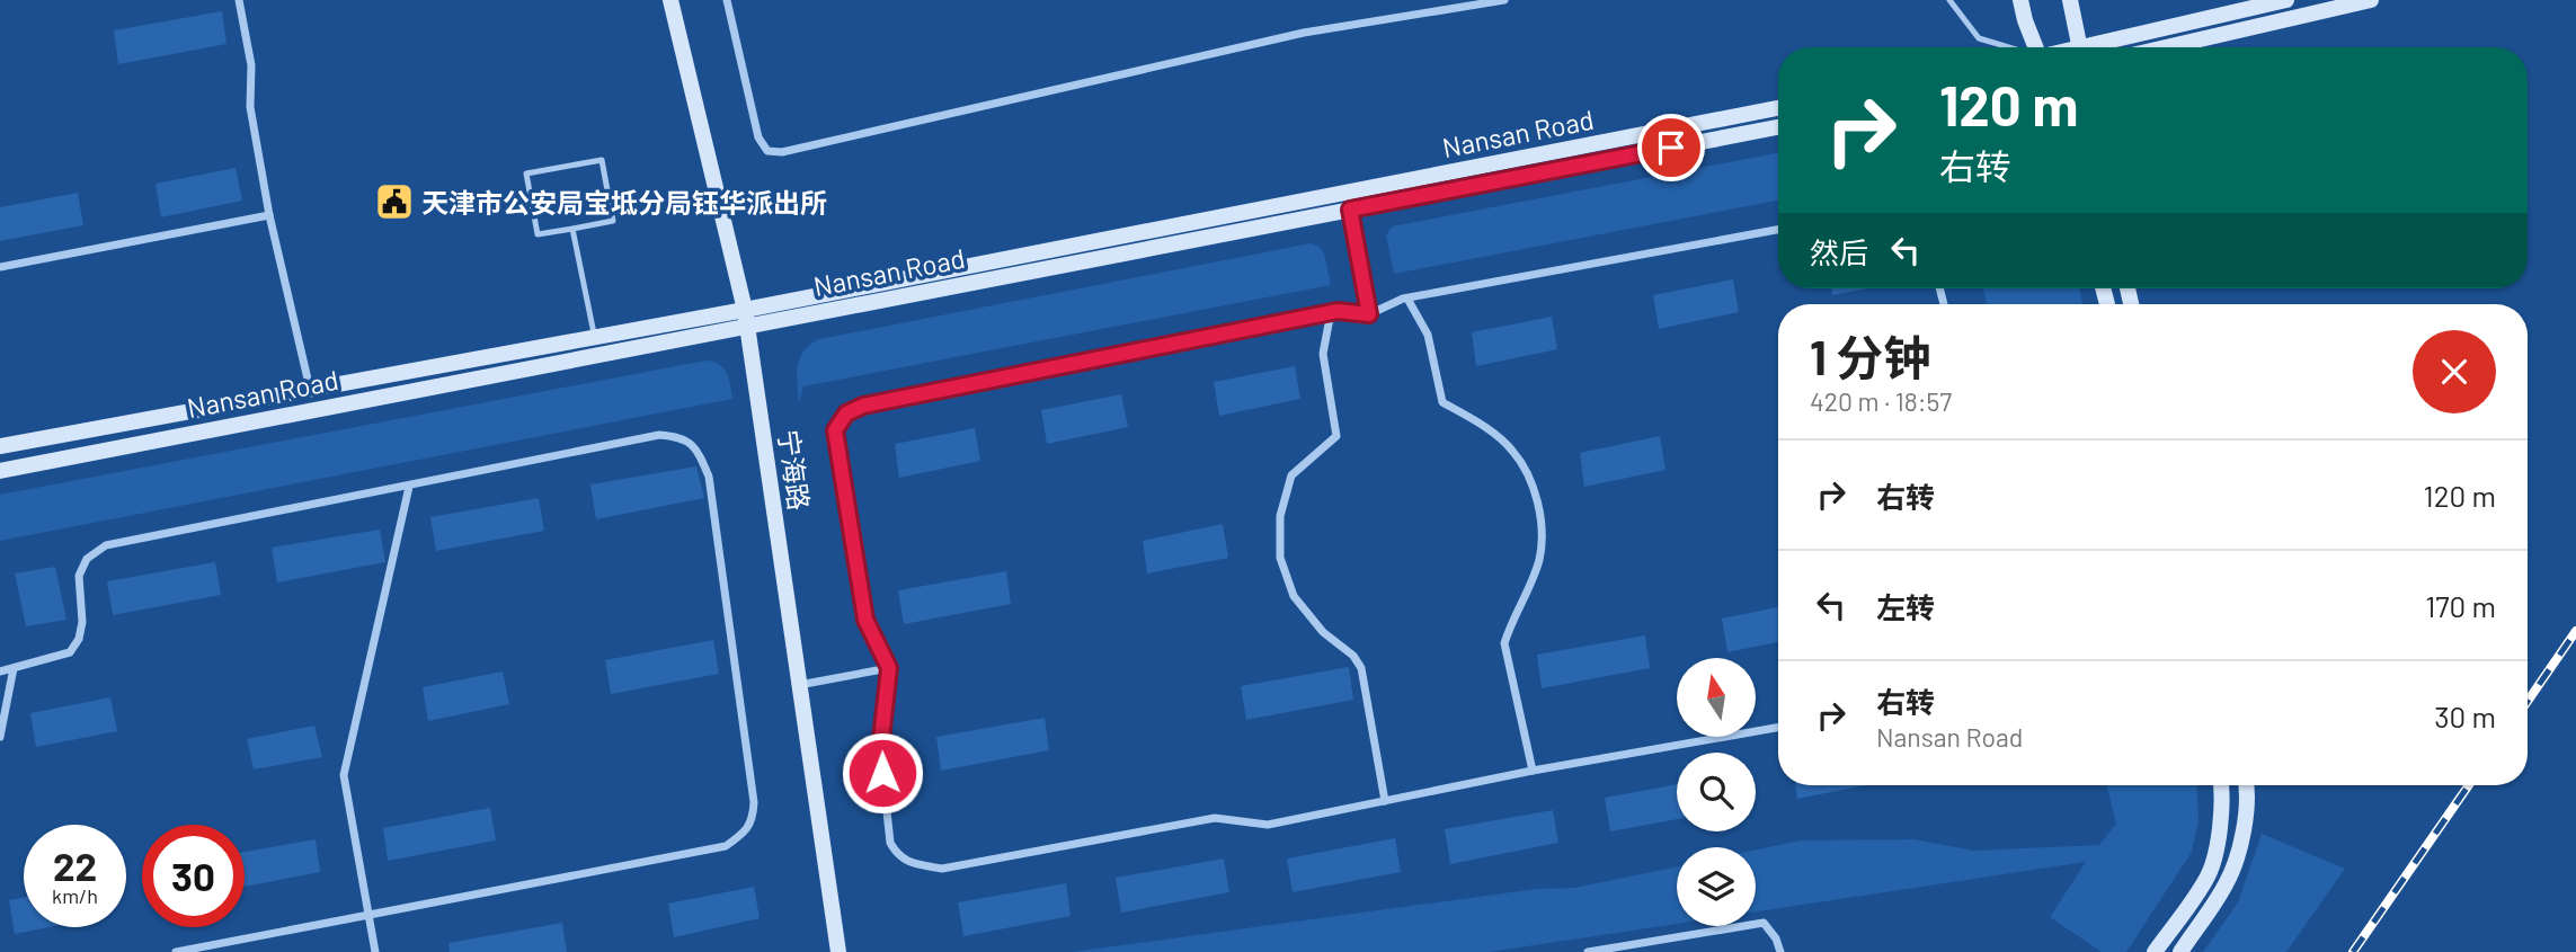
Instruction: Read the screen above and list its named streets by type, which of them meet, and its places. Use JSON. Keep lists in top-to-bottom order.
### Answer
{
  "streets": {
    "street": ["Nansan Road", "宁海路"]
  },
  "crossings": [
    ["Nansan Road", "宁海路"]
  ],
  "places": {
    "public building": ["天津市公安局宝坻分局钰华派出所"]
  },
  "north": "top",
  "page": {
    "turn": ["120 m", "右转"],
    "then": "然后",
    "heading": ["1 分钟", "420 m · 18:57"],
    "list": [
      {
        "name": "右转",
        "value": "120 m"
      },
      {
        "name": "左转",
        "value": "170 m"
      },
      {
        "name": "右转",
        "note": "Nansan Road",
        "value": "30 m"
      }
    ],
    "speed": "22 km/h",
    "limit": "30"
  }
}
